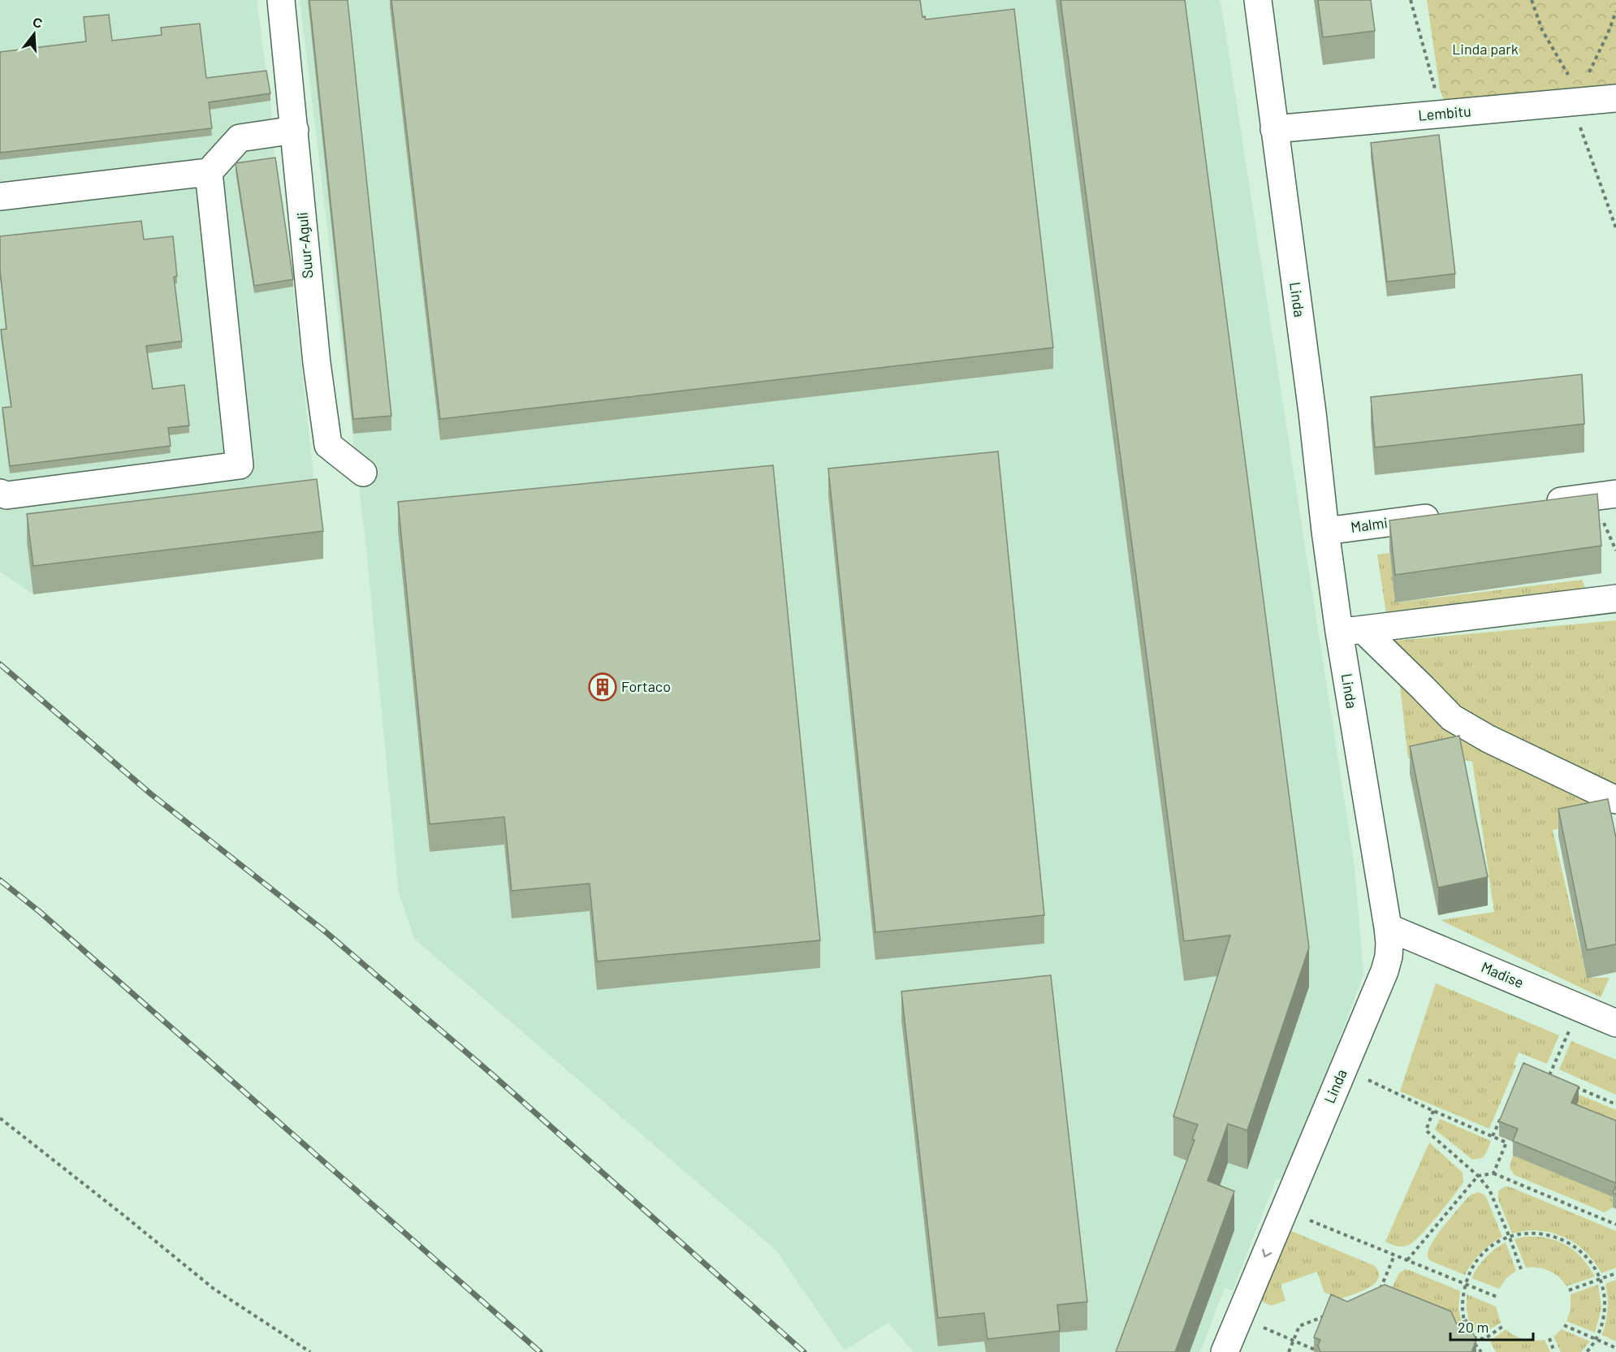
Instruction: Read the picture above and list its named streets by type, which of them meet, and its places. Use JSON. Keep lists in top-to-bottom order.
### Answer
{
  "streets": {
    "street": [
      "Lembitu",
      "Suur-Aguli",
      "Linda",
      "Malmi",
      "Madise"
    ]
  },
  "crossings": [
    ["Lembitu", "Linda"],
    ["Linda", "Malmi"],
    ["Linda", "Madise"]
  ],
  "parks": ["Linda park"],
  "places": {
    "building": ["Fortaco"]
  },
  "scale_bar": "20 m",
  "north": "top"
}
